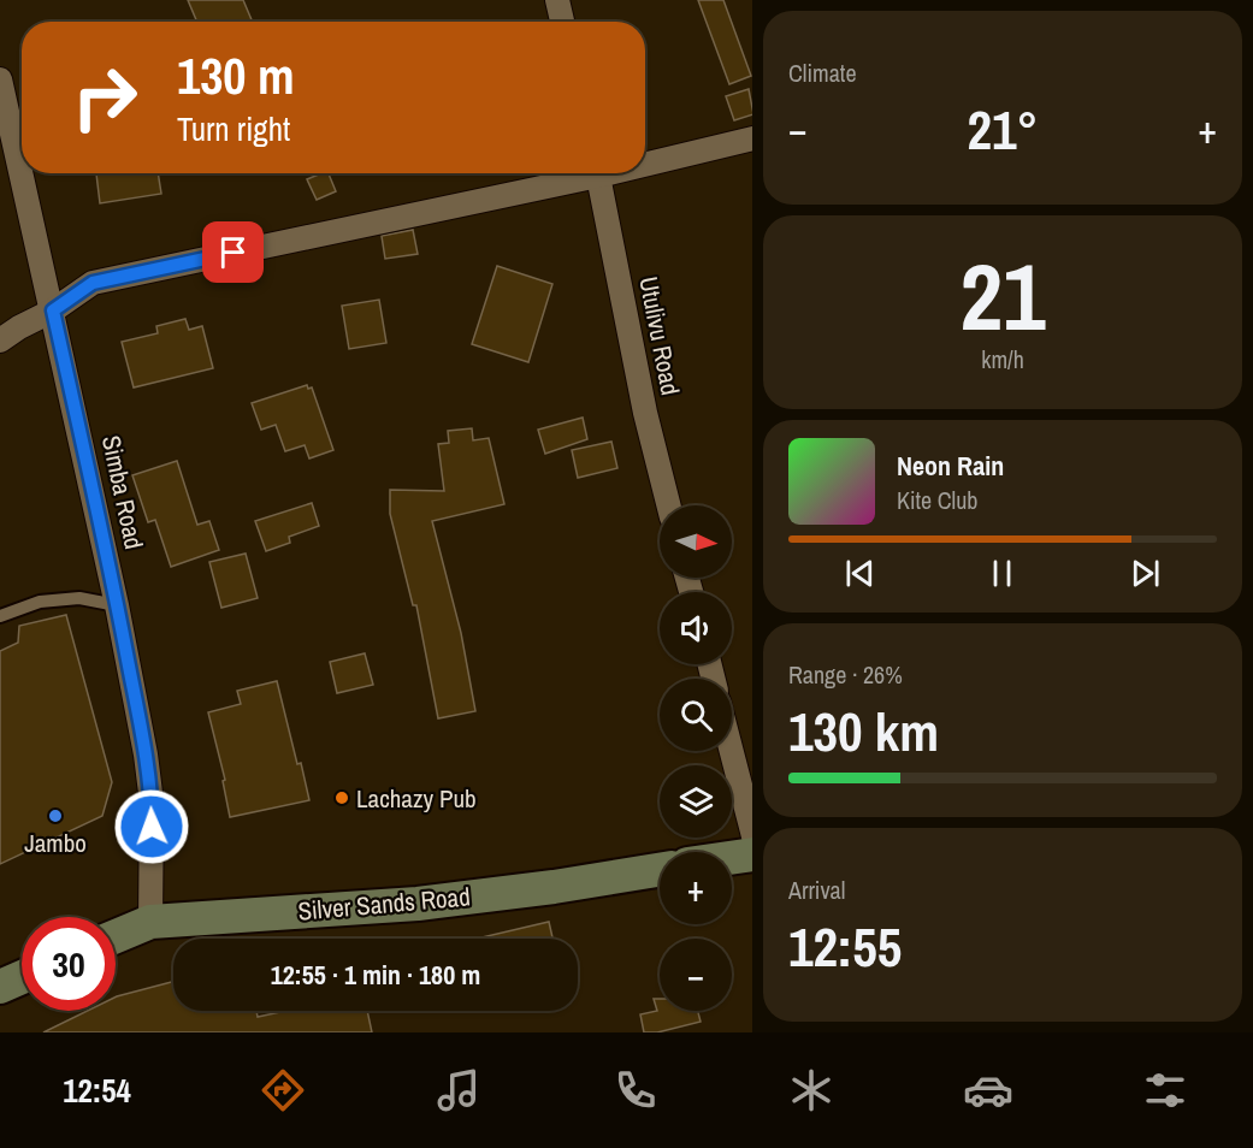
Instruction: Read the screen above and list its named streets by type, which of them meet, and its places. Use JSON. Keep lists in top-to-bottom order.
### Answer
{
  "streets": {
    "street": ["Utulivu Road", "Simba Road", "Silver Sands Road"]
  },
  "crossings": [
    ["Simba Road", "Silver Sands Road"]
  ],
  "places": ["Lachazy Pub", "Jambo"],
  "north": "right",
  "page": {
    "tile": [
      "Climate",
      ["21", "km/h"],
      ["Range · 26%", "130 km"],
      ["Arrival", "12:55"]
    ],
    "turn": ["130 m", "Turn right"],
    "heat": ["−", "21°", "+"],
    "song": ["Neon Rain", "Kite Club"],
    "map_buttons": ["+", "−"],
    "limit": "30",
    "trip": "12:55 · 1 min · 180 m",
    "tabs": "12:54"
  }
}
